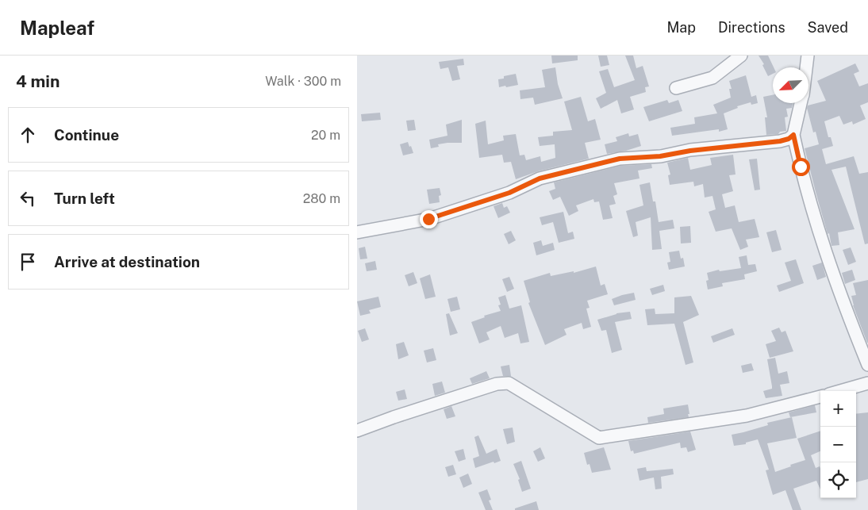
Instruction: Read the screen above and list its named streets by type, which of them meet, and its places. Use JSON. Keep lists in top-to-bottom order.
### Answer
{
  "north": "bottom left",
  "page": {
    "header": "Mapleaf",
    "nav": ["Map", "Directions", "Saved"],
    "heading": ["4 min", "Walk · 300 m"],
    "list": [
      ["Continue", "20 m"],
      ["Turn left", "280 m"],
      "Arrive at destination"
    ],
    "map_buttons": ["+", "−"]
  }
}
